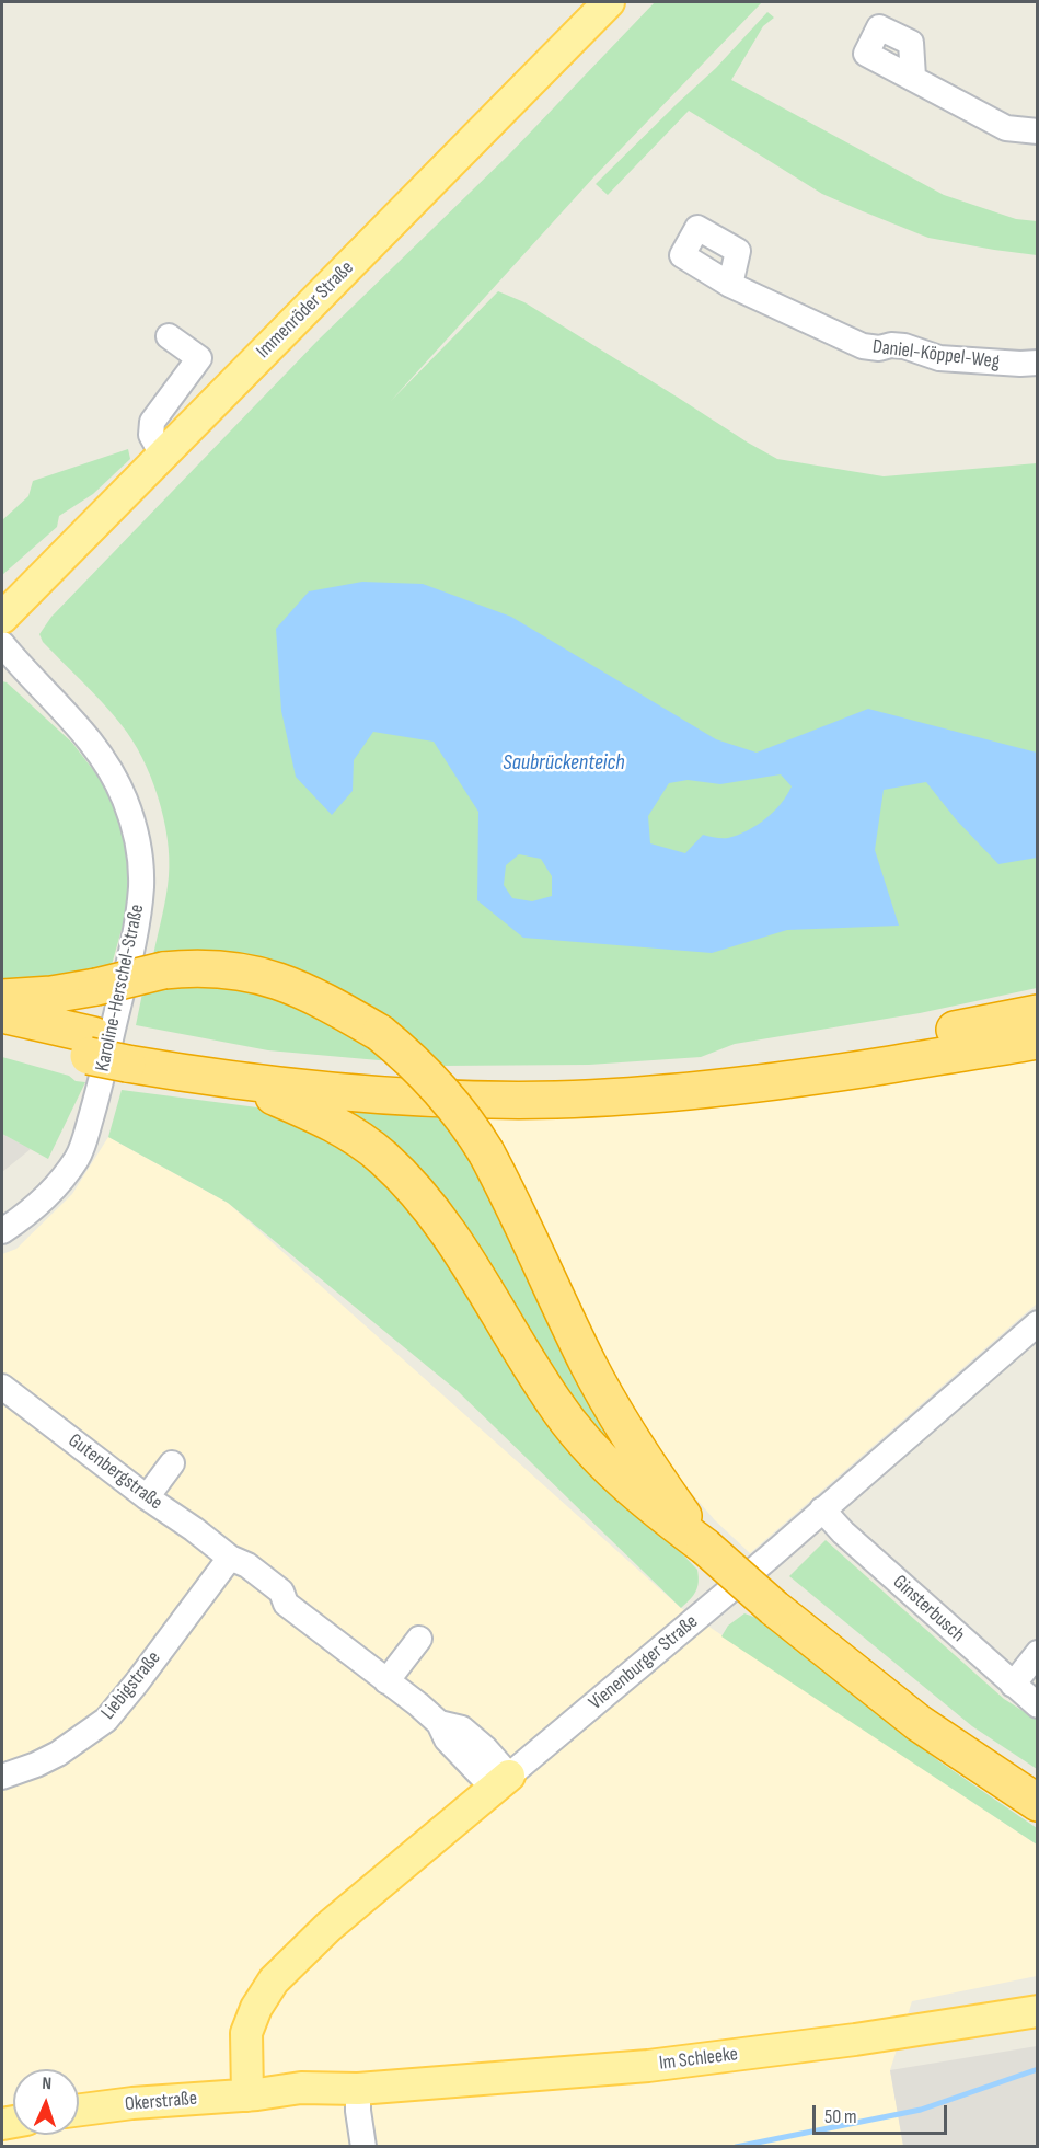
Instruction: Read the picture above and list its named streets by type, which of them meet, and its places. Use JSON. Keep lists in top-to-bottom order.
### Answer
{
  "streets": {
    "main road": [
      "Immenröder Straße",
      "Vienenburger Straße",
      "Im Schleeke",
      "Okerstraße"
    ],
    "street": [
      "Daniel-Köppel-Weg",
      "Karoline-Herschel-Straße",
      "Gutenbergstraße",
      "Ginsterbusch",
      "Liebigstraße"
    ]
  },
  "crossings": [
    ["Gutenbergstraße", "Vienenburger Straße"],
    ["Gutenbergstraße", "Liebigstraße"],
    ["Ginsterbusch", "Vienenburger Straße"],
    ["Vienenburger Straße", "Im Schleeke"],
    ["Vienenburger Straße", "Okerstraße"],
    ["Im Schleeke", "Okerstraße"]
  ],
  "water": ["Saubrückenteich"],
  "scale_bar": "50 m",
  "north": "top"
}
